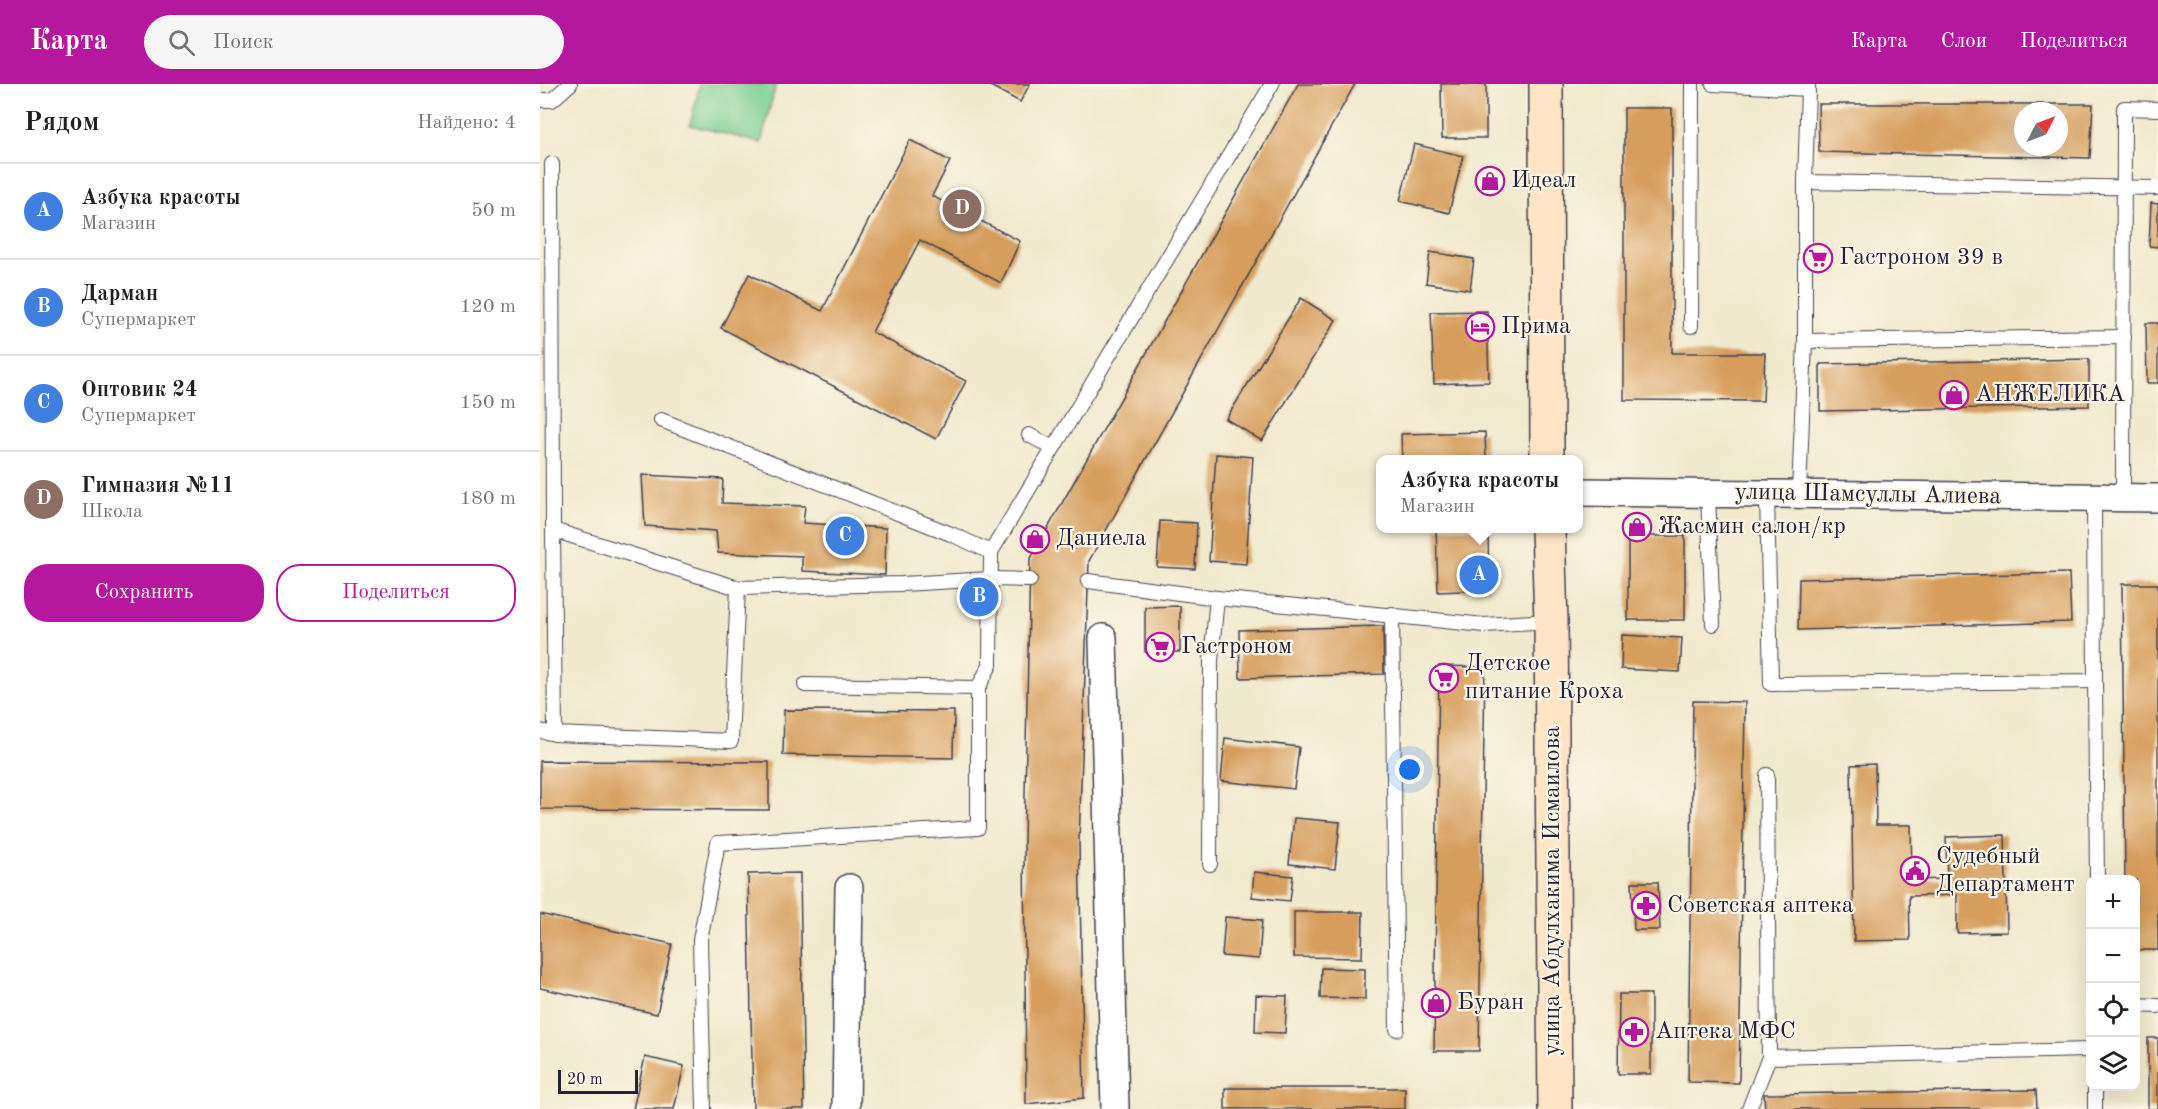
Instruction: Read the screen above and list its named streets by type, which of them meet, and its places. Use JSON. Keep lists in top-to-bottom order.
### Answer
{
  "streets": {
    "main road": ["улица Абдулхакима Исмаилова"],
    "street": ["улица Шамсуллы Алиева"]
  },
  "places": {
    "shop": [
      "Идеал",
      "АНЖЕЛИКА",
      "Жасмин салон/кр",
      "Даниела",
      "Буран"
    ],
    "supermarket": ["Гастроном 39 в", "Гастроном", "Детское питание Кроха"],
    "hotel": ["Прима"],
    "public building": ["Судебный Департамент"],
    "pharmacy": ["Советская аптека", "Аптека МФС"]
  },
  "scale_bar": "20 m",
  "north": "top right",
  "page": {
    "header": "Карта",
    "search": "Поиск",
    "nav": ["Карта", "Слои", "Поделиться"],
    "heading": ["Рядом", "Найдено: 4"],
    "list": [
      {
        "mark": "A",
        "name": "Азбука красоты",
        "note": "Магазин",
        "value": "50 m"
      },
      {
        "mark": "B",
        "name": "Дарман",
        "note": "Супермаркет",
        "value": "120 m"
      },
      {
        "mark": "C",
        "name": "Оптовик 24",
        "note": "Супермаркет",
        "value": "150 m"
      },
      {
        "mark": "D",
        "name": "Гимназия №11",
        "note": "Школа",
        "value": "180 m"
      }
    ],
    "pins": [
      "D",
      "C",
      "A",
      "B"
    ],
    "popup": ["Азбука красоты", "Магазин"],
    "buttons": ["Сохранить", "Поделиться"],
    "map_buttons": ["+", "−"],
    "scale": "20 m"
  }
}
